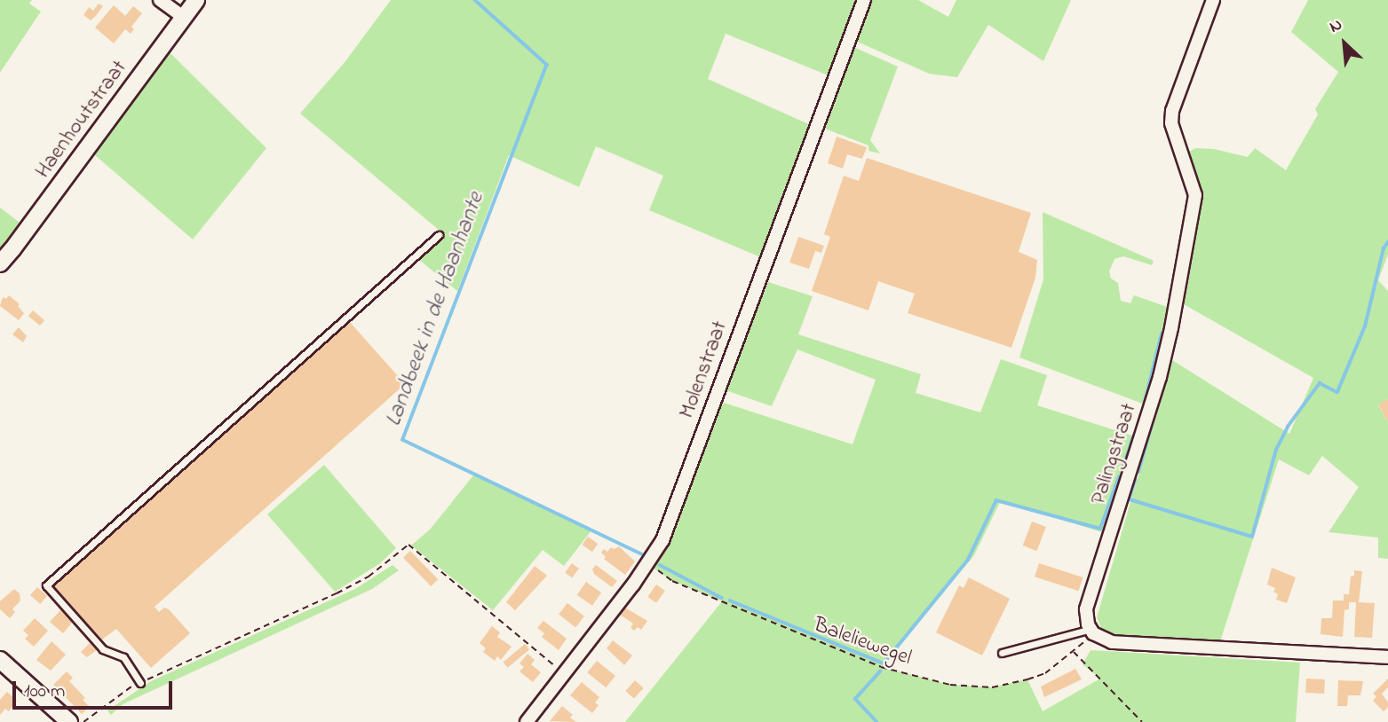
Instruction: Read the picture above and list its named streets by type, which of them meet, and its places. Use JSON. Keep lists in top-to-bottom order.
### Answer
{
  "streets": {
    "street": ["Haenhoutstraat", "Molenstraat", "Palingstraat"],
    "path": ["Baleliewegel"]
  },
  "crossings": [
    ["Molenstraat", "Baleliewegel"],
    ["Palingstraat", "Baleliewegel"]
  ],
  "water": ["Landbeek in de Haanhante"],
  "scale_bar": "100 m",
  "north": "top left"
}
